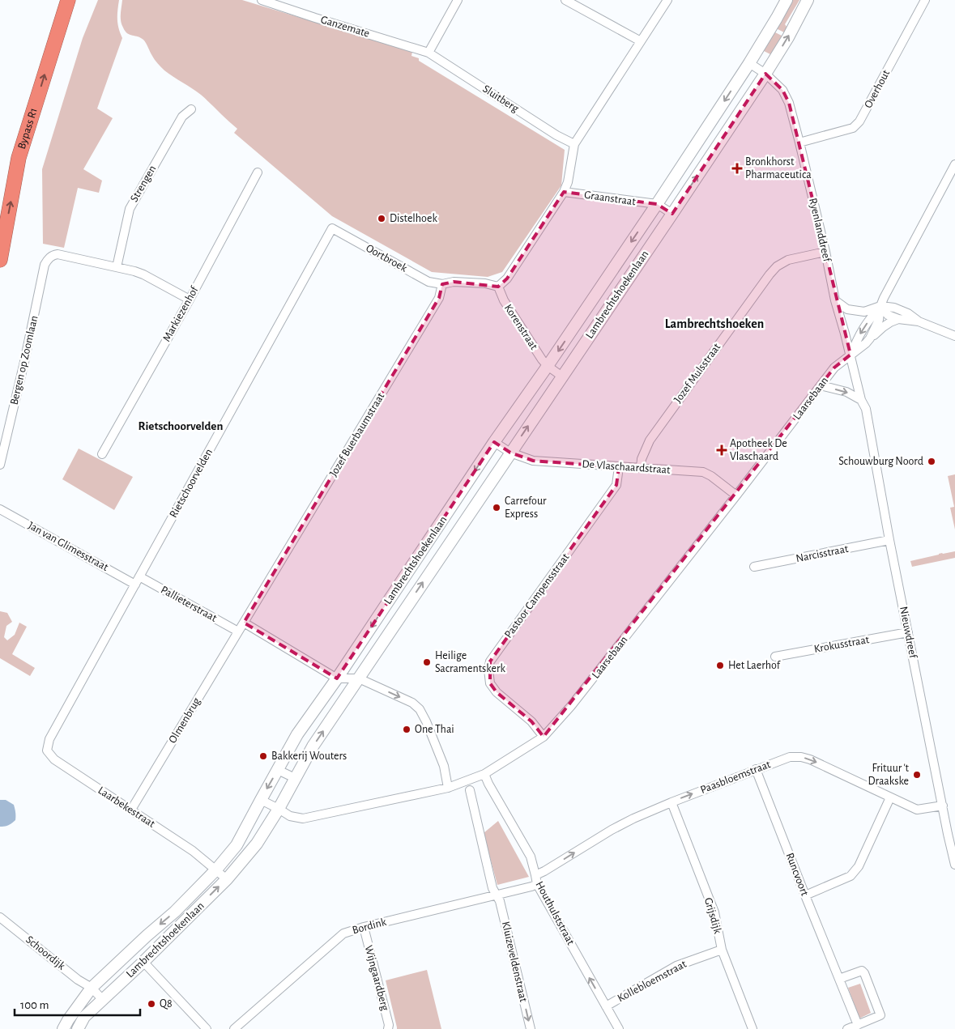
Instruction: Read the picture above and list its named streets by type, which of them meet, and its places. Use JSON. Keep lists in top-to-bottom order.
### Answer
{
  "streets": {
    "highway": ["Bypass R1"],
    "street": [
      "Ganzemate",
      "Overhout",
      "Sluitberg",
      "Strengen",
      "Graanstraat",
      "Ryenlanddreef",
      "Oortbroek",
      "Lambrechtshoekenlaan",
      "Markiezenhof",
      "Korenstraat",
      "Bergen op Zoomlaan",
      "Jozef Mulsstraat",
      "Laarsebaan",
      "Jozef Buerbaumstraat",
      "De Vlaschaardstraat",
      "Rietschoorvelden",
      "Jan van Glimesstraat",
      "Narcisstraat",
      "Pastoor Campensstraat",
      "Pallieterstraat",
      "Nieuwdreef",
      "Krokusstraat",
      "Olmenbrug",
      "Paasbloemstraat",
      "Laarbekestraat",
      "Runcvoort",
      "Houthulststraat",
      "Grijsdijk",
      "Bordink",
      "Schoordijk",
      "Kluizeveldenstraat",
      "Wijngaardberg",
      "Kollebloemstraat"
    ]
  },
  "crossings": [
    ["Ganzemate", "Sluitberg"],
    ["Overhout", "Ryenlanddreef"],
    ["Strengen", "Bergen op Zoomlaan"],
    ["Graanstraat", "Lambrechtshoekenlaan"],
    ["Ryenlanddreef", "Lambrechtshoekenlaan"],
    ["Ryenlanddreef", "Jozef Mulsstraat"],
    ["Ryenlanddreef", "Laarsebaan"],
    ["Ryenlanddreef", "Nieuwdreef"],
    ["Oortbroek", "Jozef Buerbaumstraat"],
    ["Oortbroek", "Rietschoorvelden"],
    ["Lambrechtshoekenlaan", "Korenstraat"],
    ["Lambrechtshoekenlaan", "Laarsebaan"],
    ["Lambrechtshoekenlaan", "De Vlaschaardstraat"],
    ["Lambrechtshoekenlaan", "Laarbekestraat"],
    ["Lambrechtshoekenlaan", "Schoordijk"],
    ["Jozef Mulsstraat", "De Vlaschaardstraat"],
    ["Laarsebaan", "De Vlaschaardstraat"],
    ["Laarsebaan", "Pastoor Campensstraat"],
    ["Laarsebaan", "Nieuwdreef"],
    ["Laarsebaan", "Houthulststraat"],
    ["Jozef Buerbaumstraat", "Pallieterstraat"],
    ["Jozef Buerbaumstraat", "Olmenbrug"],
    ["De Vlaschaardstraat", "Pastoor Campensstraat"],
    ["Rietschoorvelden", "Jan van Glimesstraat"],
    ["Rietschoorvelden", "Pallieterstraat"],
    ["Rietschoorvelden", "Laarbekestraat"],
    ["Narcisstraat", "Nieuwdreef"],
    ["Pallieterstraat", "Olmenbrug"],
    ["Nieuwdreef", "Krokusstraat"],
    ["Nieuwdreef", "Paasbloemstraat"],
    ["Olmenbrug", "Laarbekestraat"],
    ["Paasbloemstraat", "Runcvoort"],
    ["Paasbloemstraat", "Houthulststraat"],
    ["Paasbloemstraat", "Grijsdijk"],
    ["Houthulststraat", "Bordink"],
    ["Houthulststraat", "Kollebloemstraat"],
    ["Grijsdijk", "Kollebloemstraat"],
    ["Bordink", "Kluizeveldenstraat"],
    ["Bordink", "Wijngaardberg"]
  ],
  "one_way": [
    "Bypass R1",
    "Paasbloemstraat",
    "Houthulststraat",
    "Kluizeveldenstraat"
  ],
  "districts": ["Lambrechtshoeken", "Rietschoorvelden"],
  "places": {
    "health": ["Bronkhorst Pharmaceutica", "Apotheek De Vlaschaard"],
    "other": [
      "Distelhoek",
      "Schouwburg Noord",
      "Carrefour Express",
      "Heilige Sacramentskerk",
      "Het Laerhof",
      "One Thai",
      "Bakkerij Wouters",
      "Frituur 't Draakske",
      "Q8"
    ]
  },
  "scale_bar": "100 m"
}
